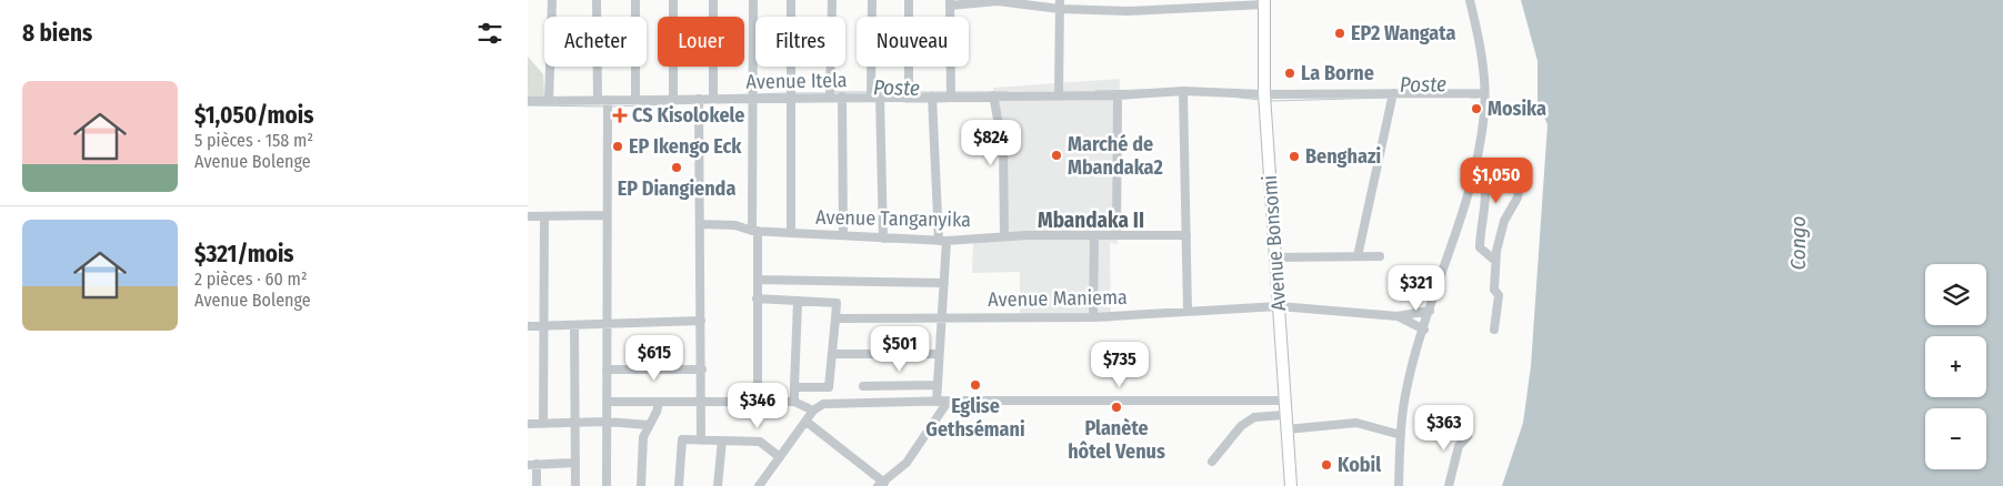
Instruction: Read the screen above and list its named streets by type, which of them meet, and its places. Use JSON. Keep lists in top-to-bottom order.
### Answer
{
  "streets": {
    "main road": ["Avenue Bonsomi"],
    "street": ["Avenue Itela", "Avenue Tanganyika", "Avenue Maniema"]
  },
  "crossings": [
    ["Avenue Itela", "Avenue Bonsomi"],
    ["Avenue Bonsomi", "Avenue Maniema"]
  ],
  "districts": ["Mbandaka II"],
  "water": ["Poste", "Congo"],
  "places": {
    "other": [
      "EP2 Wangata",
      "La Borne",
      "Mosika",
      "EP Ikengo Eck",
      "Marché de Mbandaka2",
      "Benghazi",
      "EP Diangienda",
      "Eglise Gethsémani",
      "Planète hôtel Venus",
      "Kobil"
    ],
    "health": ["CS Kisolokele"]
  },
  "page": {
    "heading": "8 biens",
    "chip": [
      "Acheter",
      "Louer",
      "Filtres",
      "Nouveau"
    ],
    "list": [
      {
        "name": "$1,050/mois",
        "note": "5 pièces · 158 m² · Avenue Bolenge"
      },
      {
        "name": "$321/mois",
        "note": "2 pièces · 60 m² · Avenue Bolenge"
      }
    ],
    "price": [
      "$824",
      "$1,050",
      "$321",
      "$501",
      "$615",
      "$735",
      "$346",
      "$363"
    ],
    "map_buttons": ["+", "−"]
  }
}
